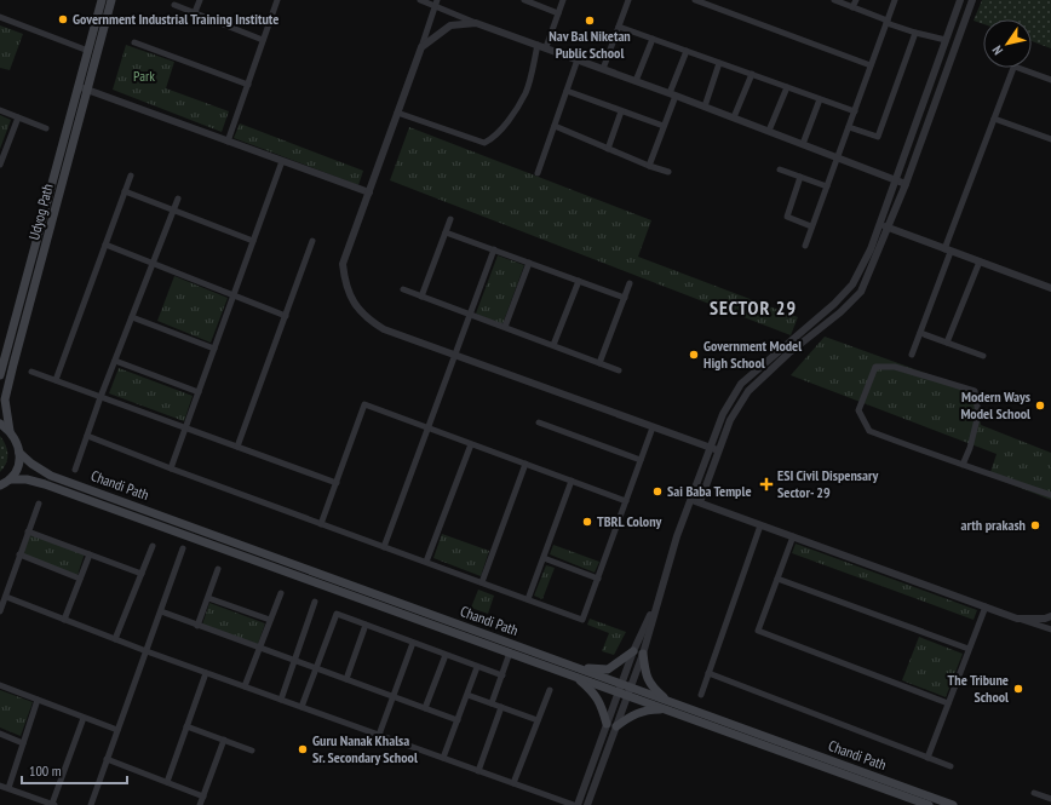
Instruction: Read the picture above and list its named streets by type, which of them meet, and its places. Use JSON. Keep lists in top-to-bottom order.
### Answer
{
  "streets": {
    "main road": ["Udyog Path", "Chandi Path"]
  },
  "districts": ["SECTOR 29"],
  "parks": ["Park"],
  "places": {
    "other": [
      "Government Industrial Training Institute",
      "Nav Bal Niketan Public School",
      "Government Model High School",
      "Modern Ways Model School",
      "Sai Baba Temple",
      "TBRL Colony",
      "arth prakash",
      "The Tribune School",
      "Guru Nanak Khalsa Sr. Secondary School"
    ],
    "health": ["ESI Civil Dispensary Sector- 29"]
  },
  "scale_bar": "100 m",
  "north": "bottom left"
}
